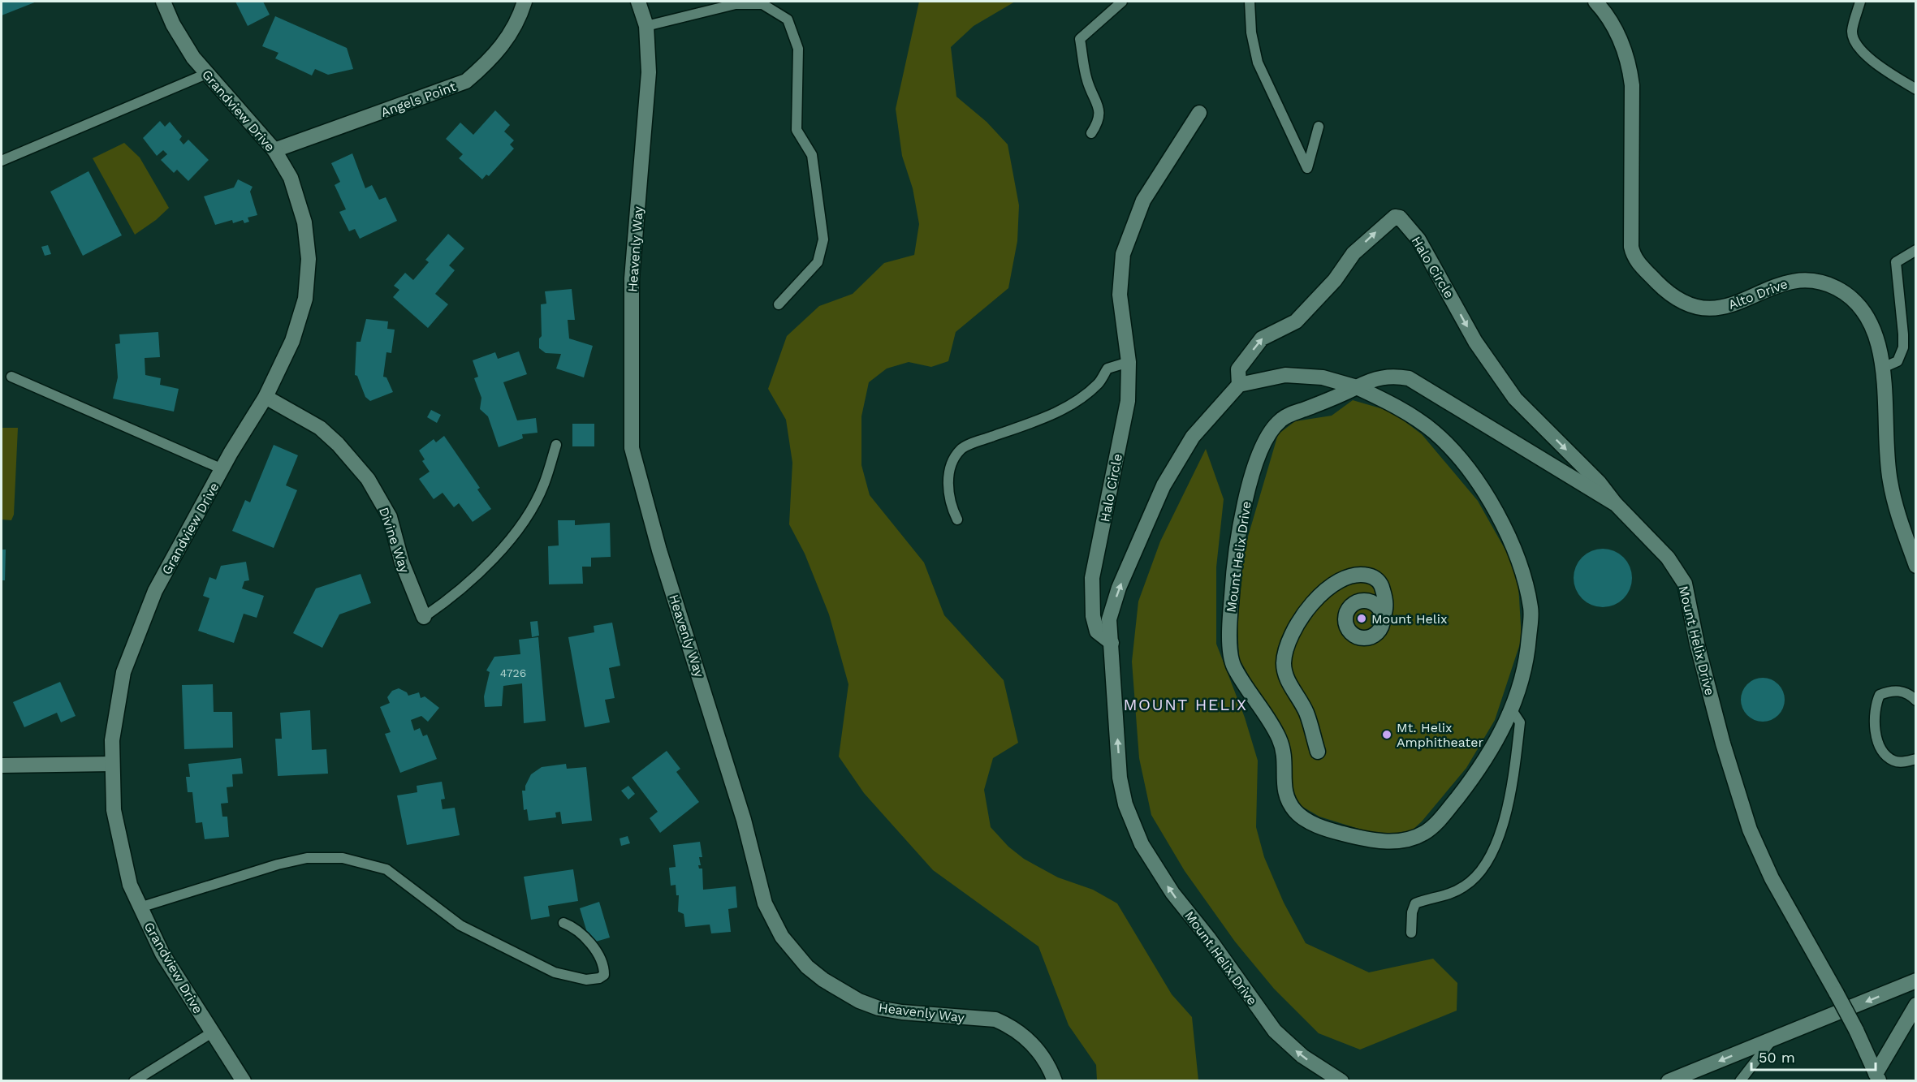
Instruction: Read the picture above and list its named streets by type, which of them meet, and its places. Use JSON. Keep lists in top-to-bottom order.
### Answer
{
  "streets": {
    "street": [
      "Angels Point",
      "Grandview Drive",
      "Heavenly Way",
      "Halo Circle",
      "Alto Drive",
      "Divine Way",
      "Mount Helix Drive"
    ]
  },
  "crossings": [
    ["Angels Point", "Grandview Drive"],
    ["Grandview Drive", "Divine Way"],
    ["Halo Circle", "Mount Helix Drive"]
  ],
  "districts": ["MOUNT HELIX"],
  "places": ["Mount Helix", "Mt. Helix Amphitheater"],
  "house_numbers": ["4726"],
  "scale_bar": "50 m"
}
